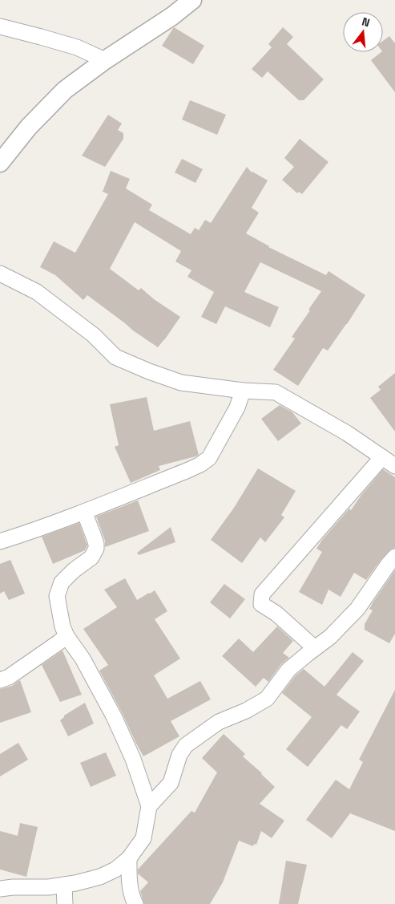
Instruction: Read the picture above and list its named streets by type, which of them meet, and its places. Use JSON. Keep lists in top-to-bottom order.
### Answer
{
  "north": "top"
}
